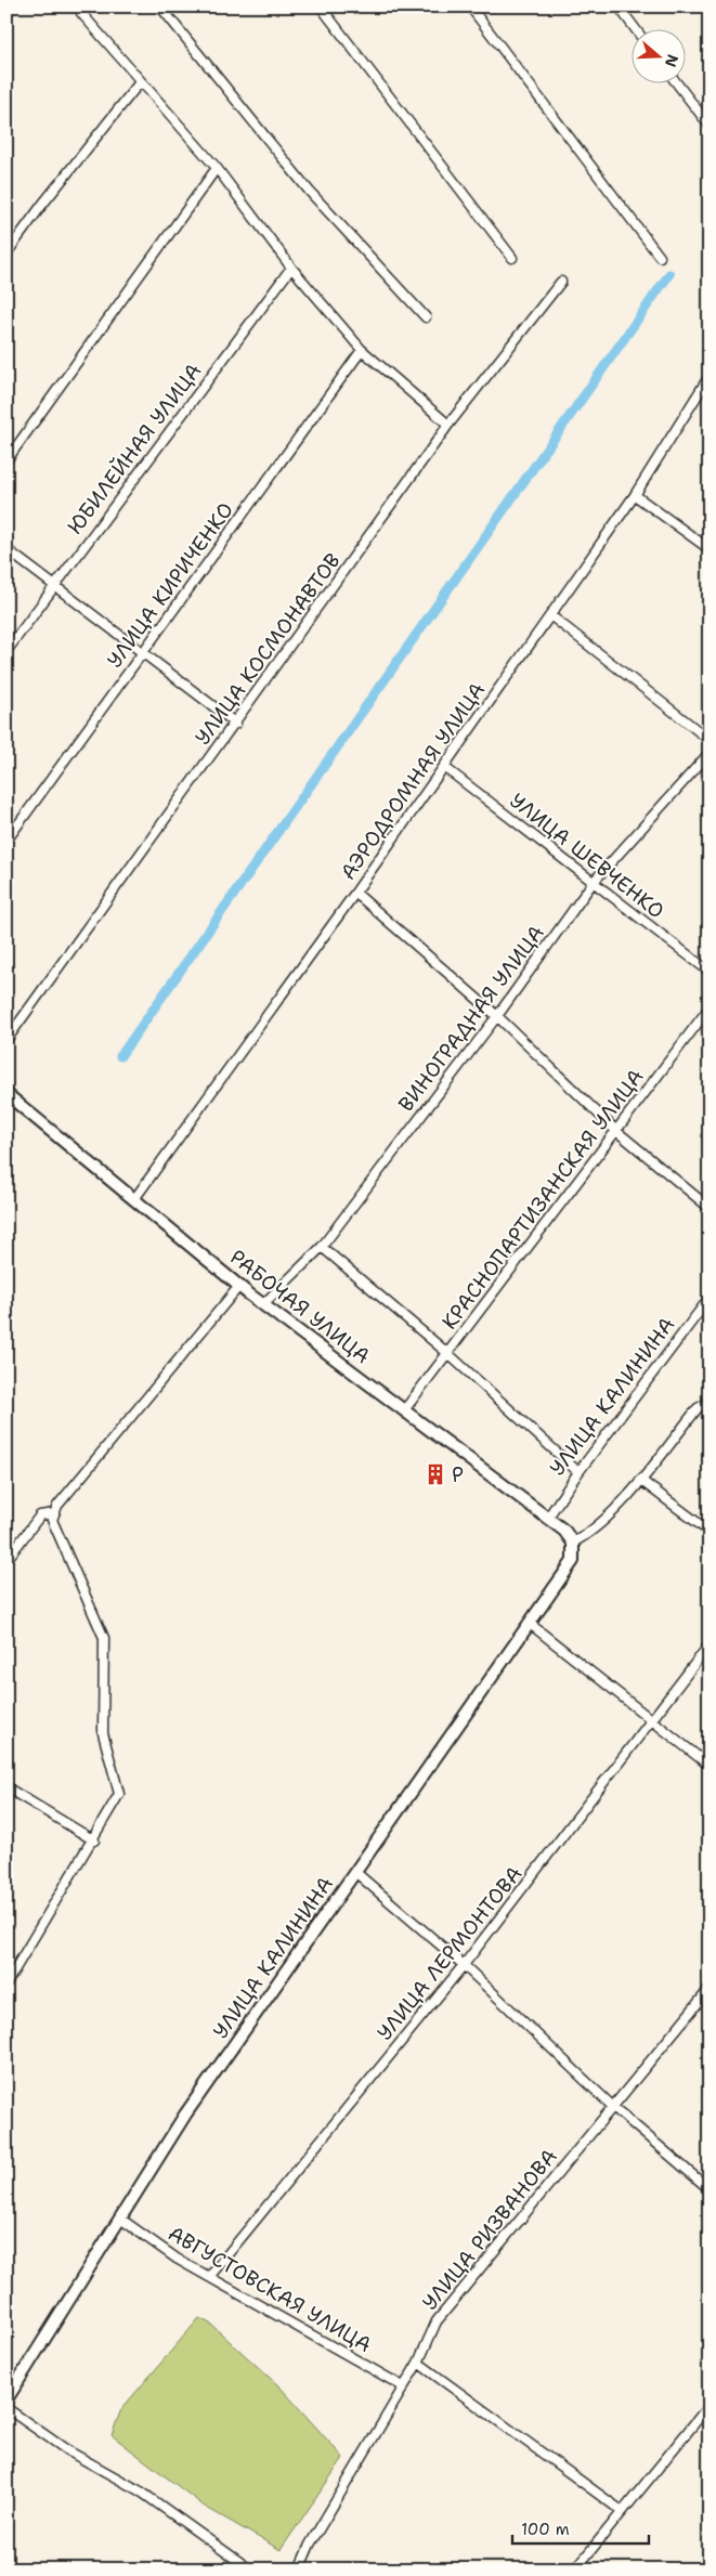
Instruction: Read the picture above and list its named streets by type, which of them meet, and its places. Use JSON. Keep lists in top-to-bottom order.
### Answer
{
  "streets": {
    "street": [
      "ЮБИЛЕЙНАЯ УЛИЦА",
      "УЛИЦА КИРИЧЕНКО",
      "УЛИЦА КОСМОНАВТОВ",
      "АЭРОДРОМНАЯ УЛИЦА",
      "УЛИЦА ШЕВЧЕНКО",
      "ВИНОГРАДНАЯ УЛИЦА",
      "КРАСНОПАРТИЗАНСКАЯ УЛИЦА",
      "РАБОЧАЯ УЛИЦА",
      "УЛИЦА КАЛИНИНА",
      "УЛИЦА ЛЕРМОНТОВА",
      "УЛИЦА РИЗВАНОВА",
      "АВГУСТОВСКАЯ УЛИЦА"
    ]
  },
  "crossings": [
    ["АЭРОДРОМНАЯ УЛИЦА", "УЛИЦА ШЕВЧЕНКО"],
    ["АЭРОДРОМНАЯ УЛИЦА", "РАБОЧАЯ УЛИЦА"],
    ["УЛИЦА ШЕВЧЕНКО", "ВИНОГРАДНАЯ УЛИЦА"],
    ["ВИНОГРАДНАЯ УЛИЦА", "РАБОЧАЯ УЛИЦА"],
    ["КРАСНОПАРТИЗАНСКАЯ УЛИЦА", "РАБОЧАЯ УЛИЦА"],
    ["РАБОЧАЯ УЛИЦА", "УЛИЦА КАЛИНИНА"],
    ["УЛИЦА КАЛИНИНА", "АВГУСТОВСКАЯ УЛИЦА"],
    ["УЛИЦА ЛЕРМОНТОВА", "АВГУСТОВСКАЯ УЛИЦА"],
    ["УЛИЦА РИЗВАНОВА", "АВГУСТОВСКАЯ УЛИЦА"]
  ],
  "places": {
    "building": ["Р"]
  },
  "scale_bar": "100 m",
  "north": "right"
}
